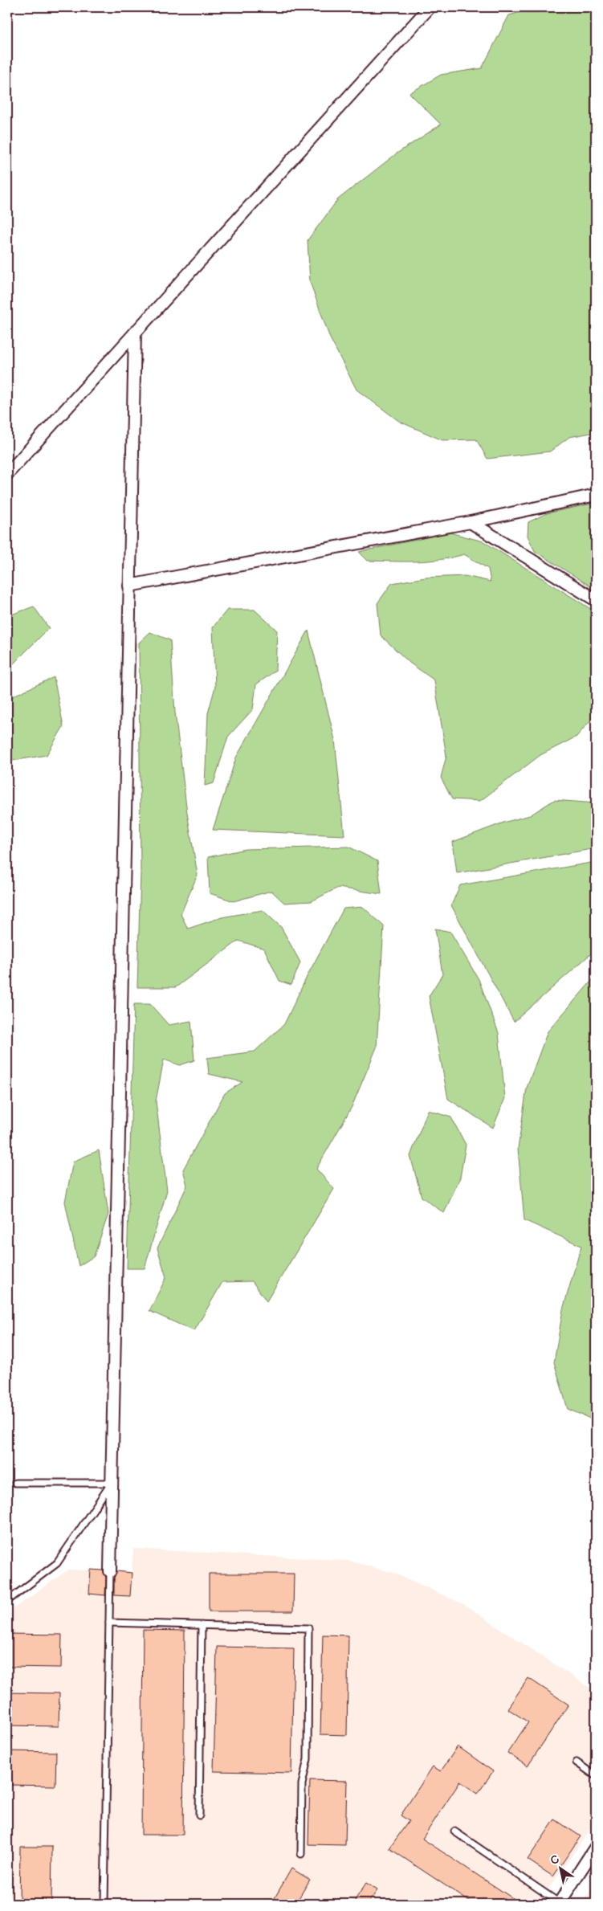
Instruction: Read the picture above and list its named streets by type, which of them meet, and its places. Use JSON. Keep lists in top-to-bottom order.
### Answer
{
  "north": "top left"
}
